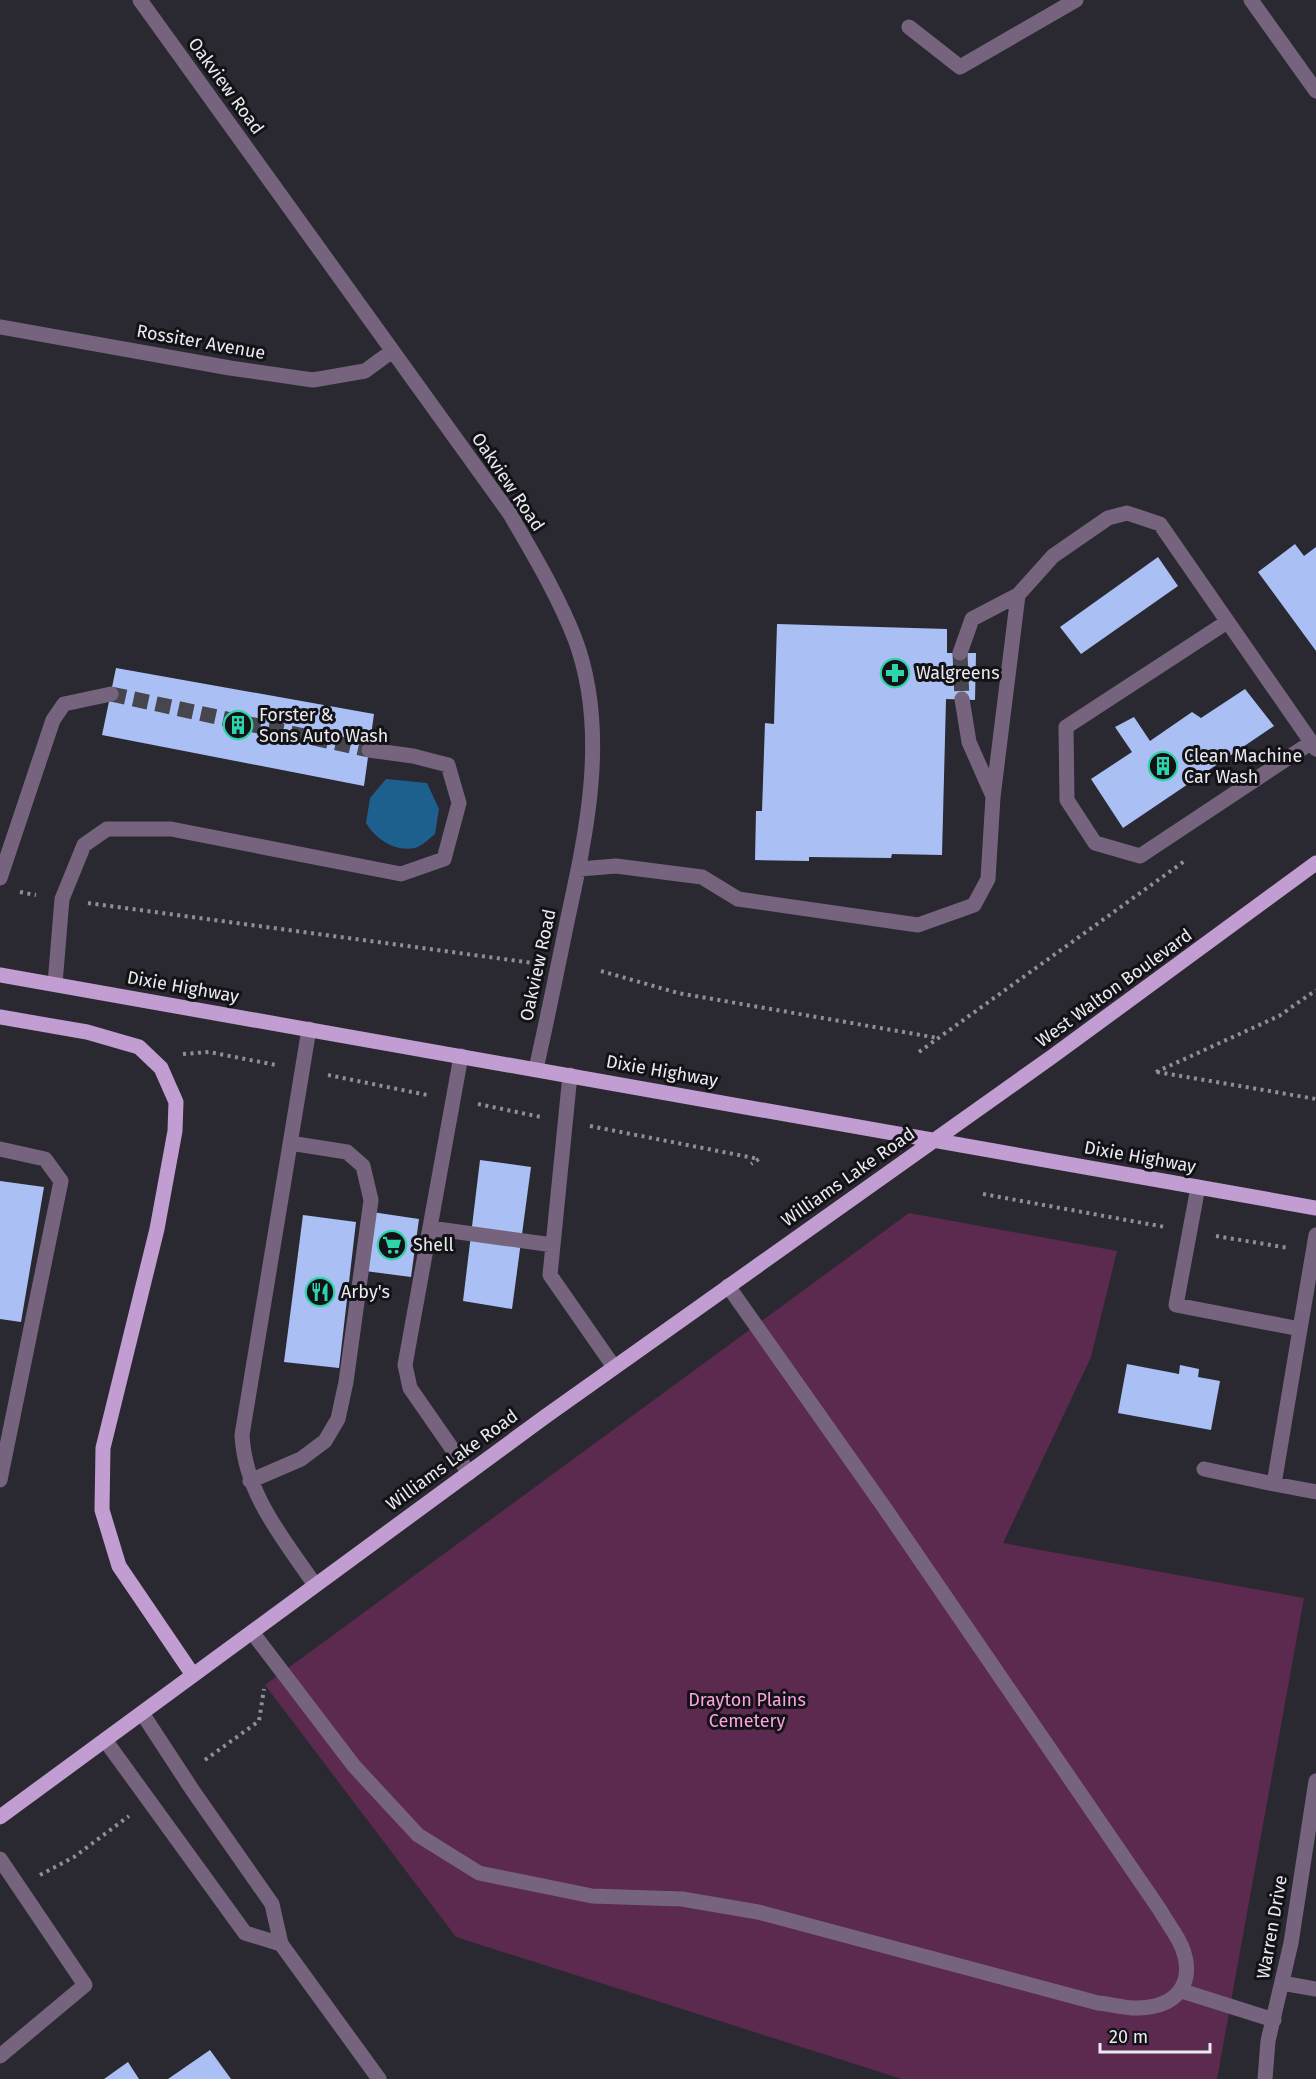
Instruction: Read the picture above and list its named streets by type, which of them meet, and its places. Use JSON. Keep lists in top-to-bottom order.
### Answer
{
  "streets": {
    "main road": ["Dixie Highway", "West Walton Boulevard", "Williams Lake Road"],
    "street": ["Oakview Road", "Rossiter Avenue", "Warren Drive"]
  },
  "crossings": [
    ["Oakview Road", "Rossiter Avenue"],
    ["Oakview Road", "Dixie Highway"],
    ["Dixie Highway", "West Walton Boulevard"],
    ["Dixie Highway", "Williams Lake Road"],
    ["West Walton Boulevard", "Williams Lake Road"]
  ],
  "parks": ["Drayton Plains Cemetery"],
  "places": {
    "pharmacy": ["Walgreens"],
    "building": ["Forster & Sons Auto Wash", "Clean Machine Car Wash"],
    "supermarket": ["Shell"],
    "restaurant": ["Arby's"]
  },
  "scale_bar": "20 m"
}
